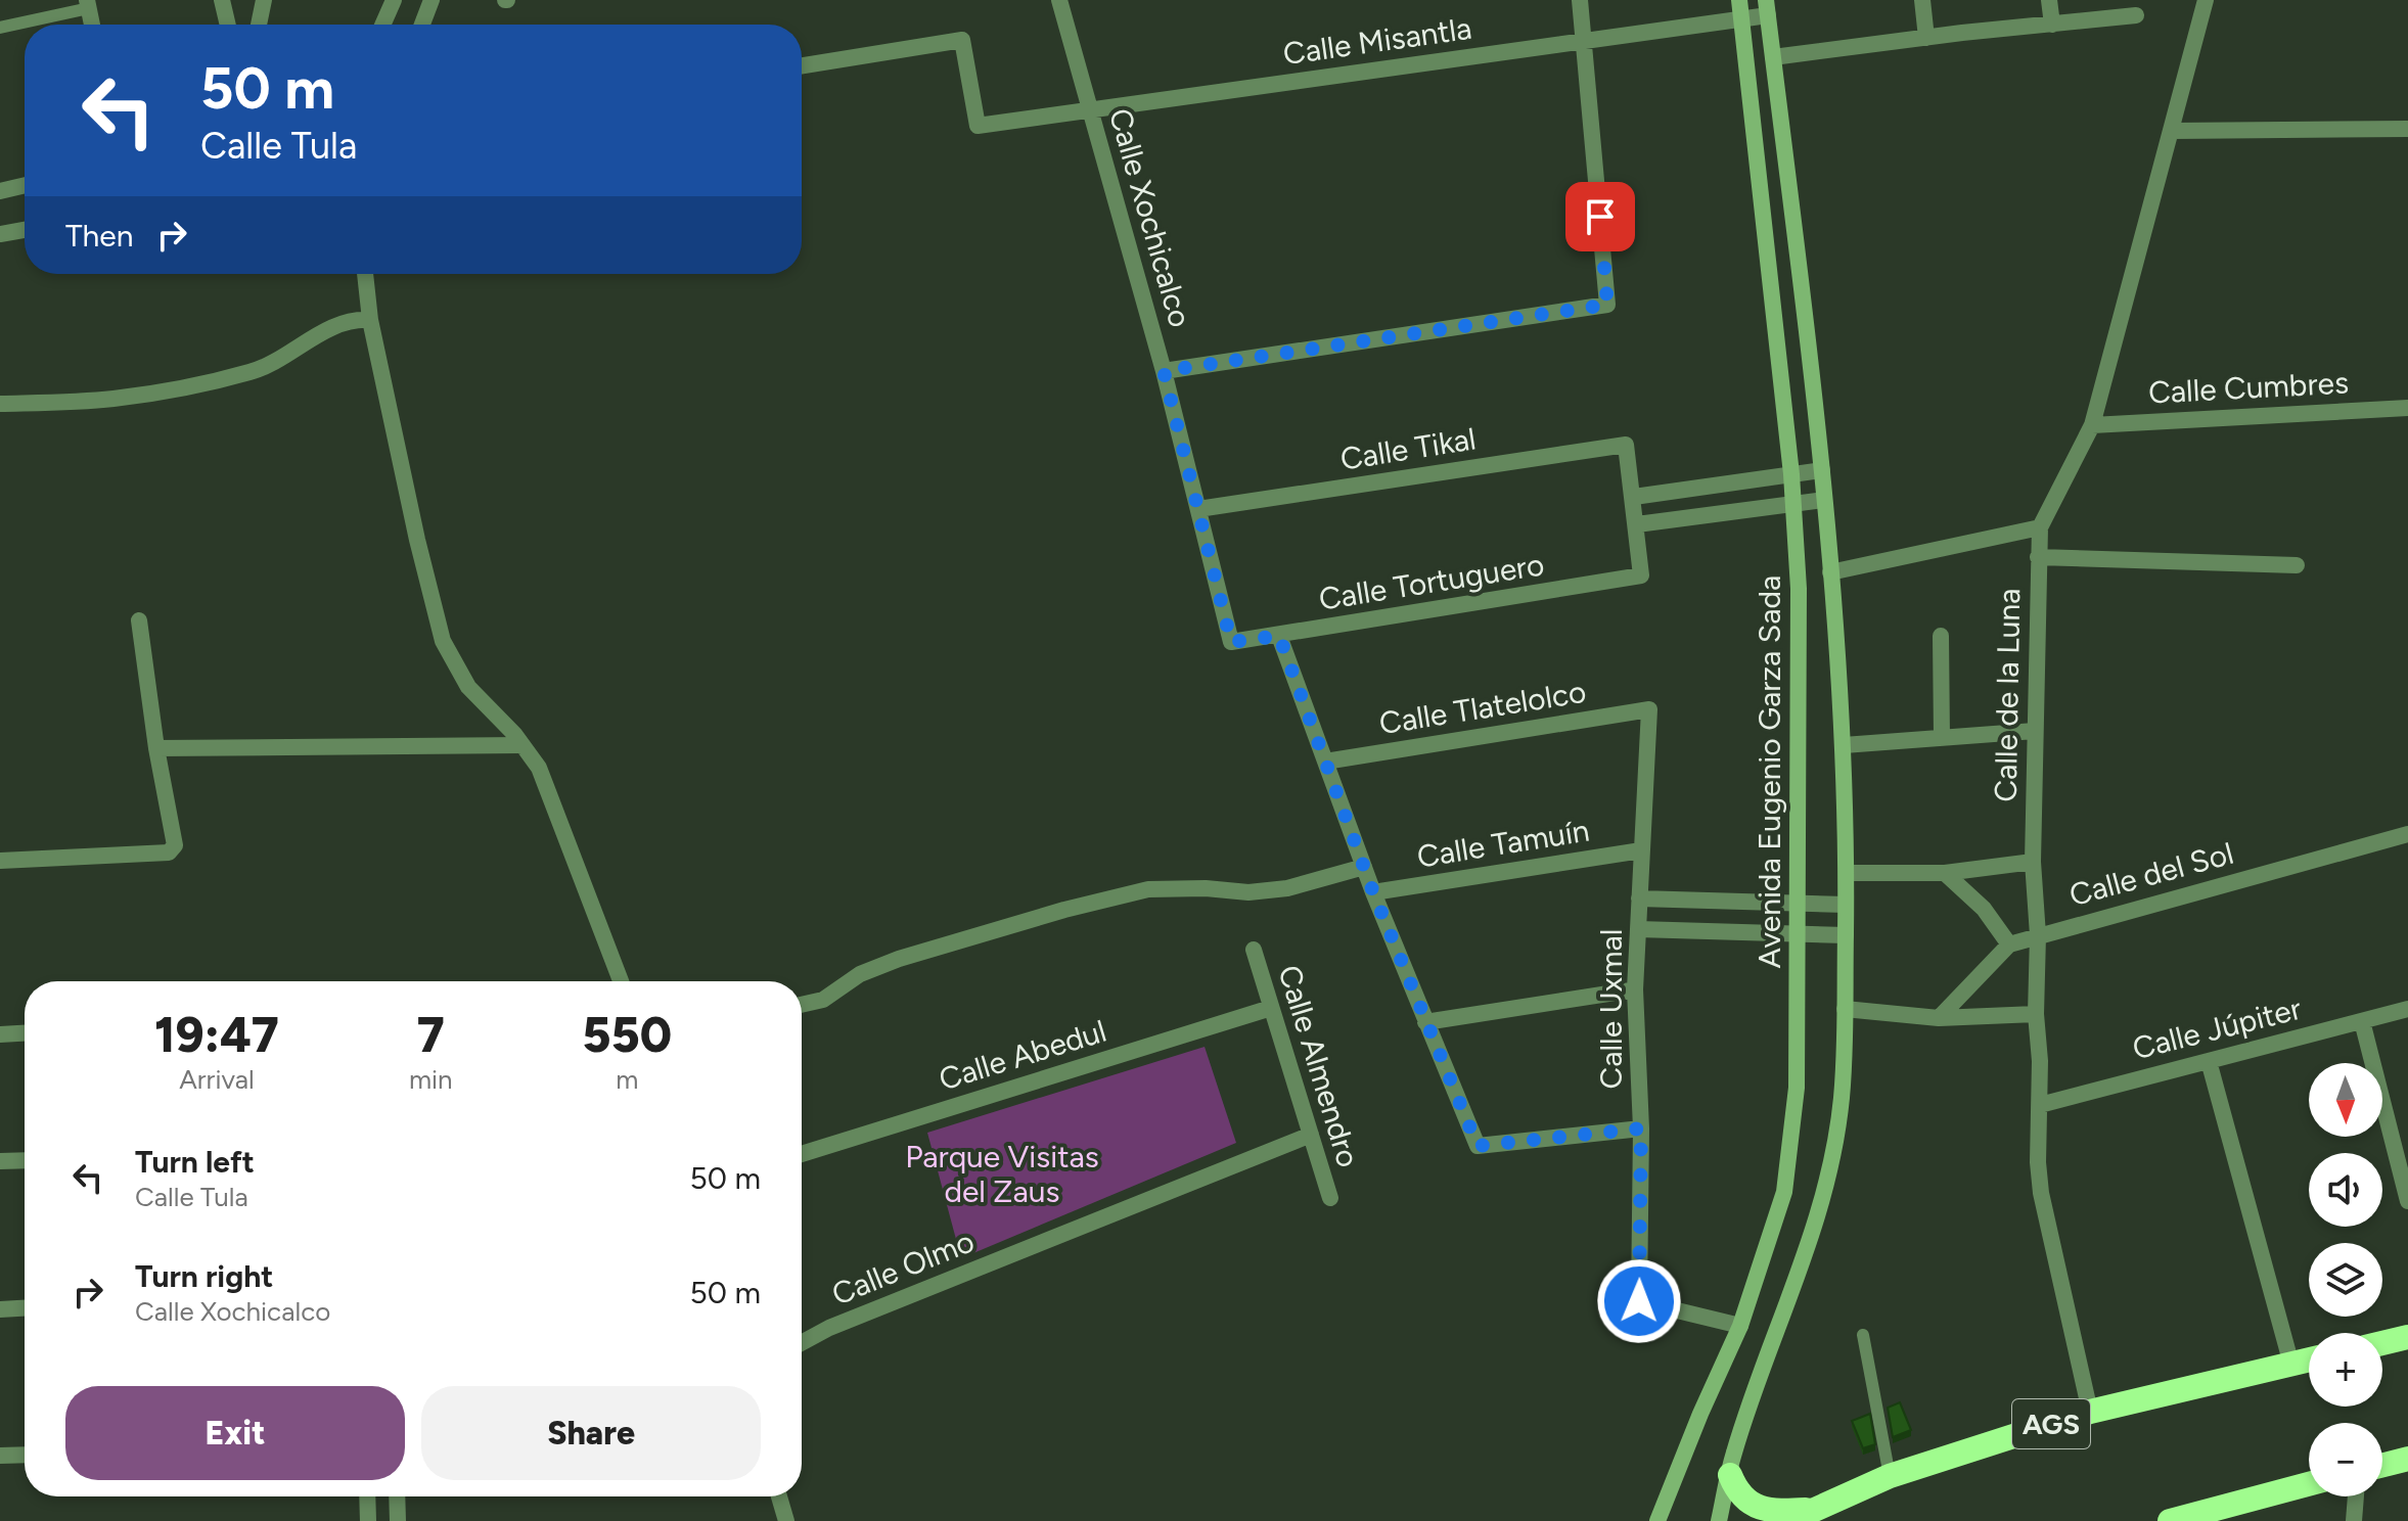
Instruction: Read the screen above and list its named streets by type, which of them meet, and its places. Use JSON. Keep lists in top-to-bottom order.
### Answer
{
  "streets": {
    "highway": ["AGS"],
    "main road": ["Avenida Eugenio Garza Sada"],
    "street": [
      "Calle Misantla",
      "Calle Xochicalco",
      "Calle Cumbres",
      "Calle Tikal",
      "Calle Tortuguero",
      "Calle de la Luna",
      "Calle Tlatelolco",
      "Calle Tamuín",
      "Calle del Sol",
      "Calle Uxmal",
      "Calle Júpiter",
      "Calle Abedul",
      "Calle Almendro",
      "Calle Olmo"
    ]
  },
  "crossings": [
    ["Calle Misantla", "Calle Xochicalco"],
    ["Calle Misantla", "Avenida Eugenio Garza Sada"],
    ["Calle Xochicalco", "Calle Tikal"],
    ["Calle Xochicalco", "Calle Tortuguero"],
    ["Calle Cumbres", "Calle de la Luna"],
    ["Calle de la Luna", "Calle del Sol"],
    ["Calle de la Luna", "Calle Júpiter"],
    ["Calle de la Luna", "AGS"],
    ["Calle Tlatelolco", "Calle Uxmal"],
    ["Avenida Eugenio Garza Sada", "Calle Uxmal"],
    ["Calle Tamuín", "Calle Uxmal"],
    ["Calle Abedul", "Calle Almendro"],
    ["Calle Almendro", "Calle Olmo"]
  ],
  "parks": ["Parque Visitas del Zaus"],
  "north": "bottom",
  "page": {
    "turn": ["50 m", "Calle Tula"],
    "then": "Then",
    "eta": [
      "19:47",
      "Arrival",
      "7",
      "min",
      "550",
      "m"
    ],
    "map_buttons": ["+", "−"],
    "list": [
      {
        "name": "Turn left",
        "note": "Calle Tula",
        "value": "50 m"
      },
      {
        "name": "Turn right",
        "note": "Calle Xochicalco",
        "value": "50 m"
      }
    ],
    "buttons": ["Exit", "Share"]
  }
}
